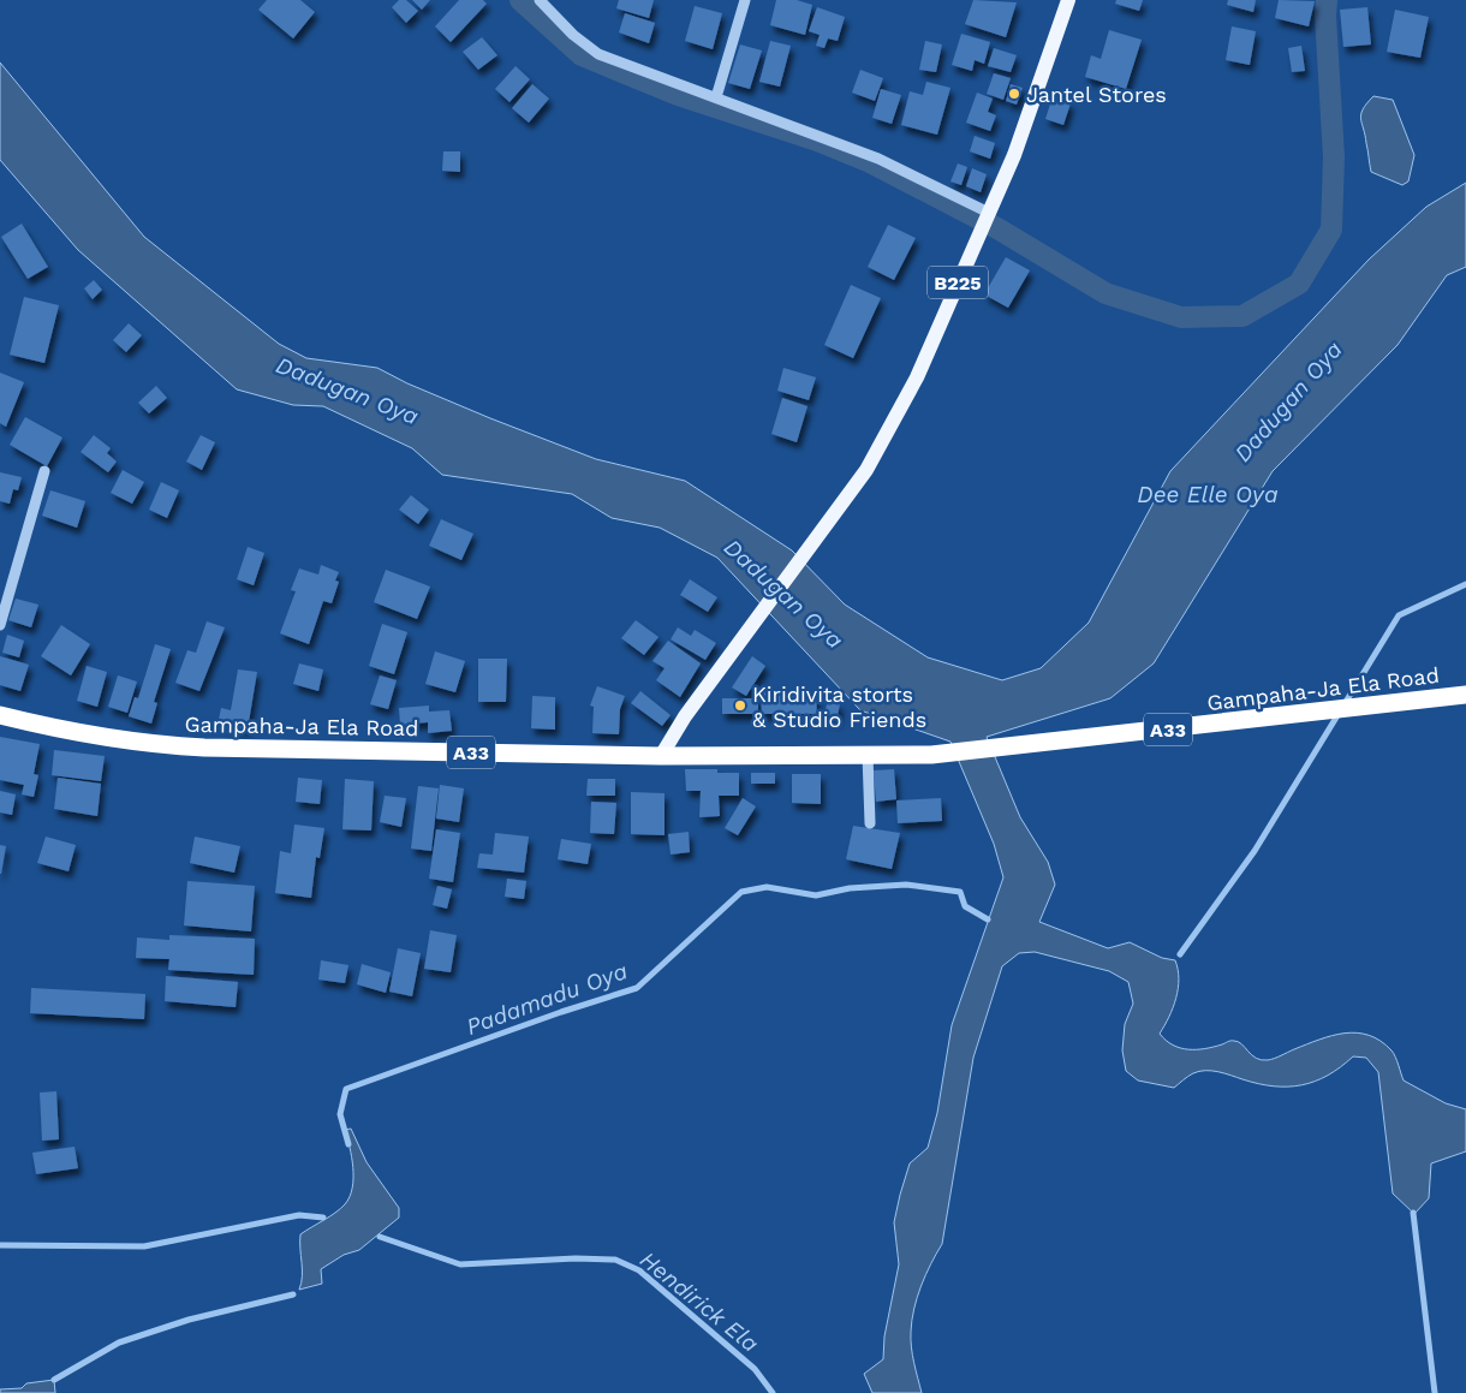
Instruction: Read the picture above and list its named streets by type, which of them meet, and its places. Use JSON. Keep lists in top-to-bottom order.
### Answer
{
  "streets": {
    "highway": ["Gampaha-Ja Ela Road", "A33"],
    "main road": ["B225"]
  },
  "crossings": [
    ["B225", "Gampaha-Ja Ela Road"]
  ],
  "water": [
    "Dadugan Oya",
    "Dee Elle Oya",
    "Padamadu Oya",
    "Hendirick Ela"
  ],
  "places": ["Jantel Stores", "Kiridivita storts & Studio Friends"]
}
